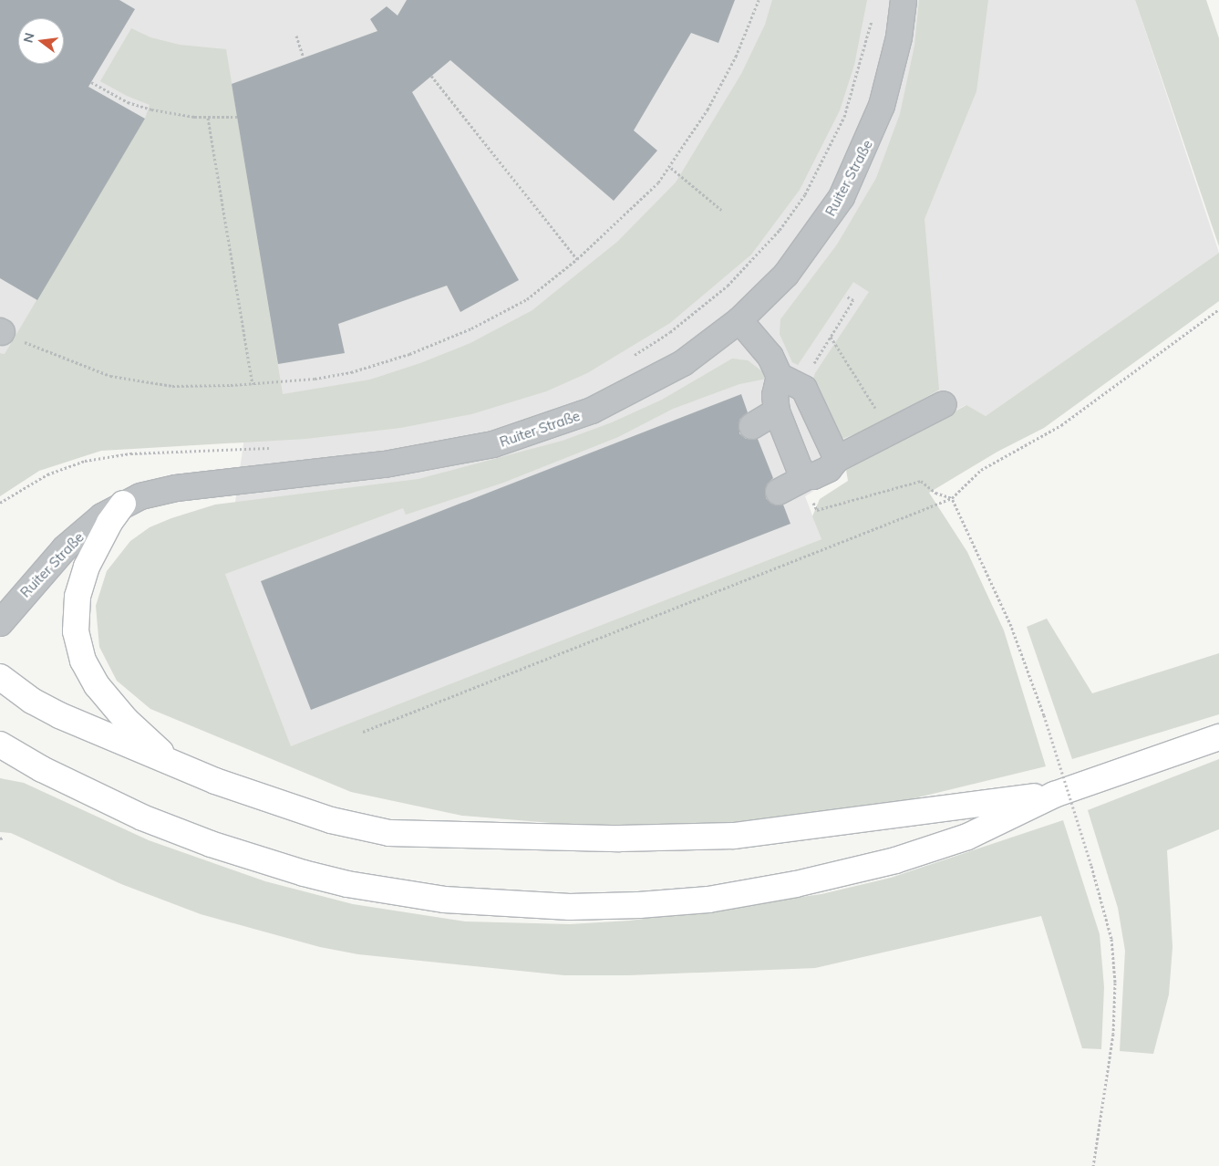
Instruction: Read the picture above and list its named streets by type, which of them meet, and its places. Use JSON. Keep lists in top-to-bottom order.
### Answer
{
  "streets": {
    "street": ["Ruiter Straße"]
  },
  "north": "left"
}
